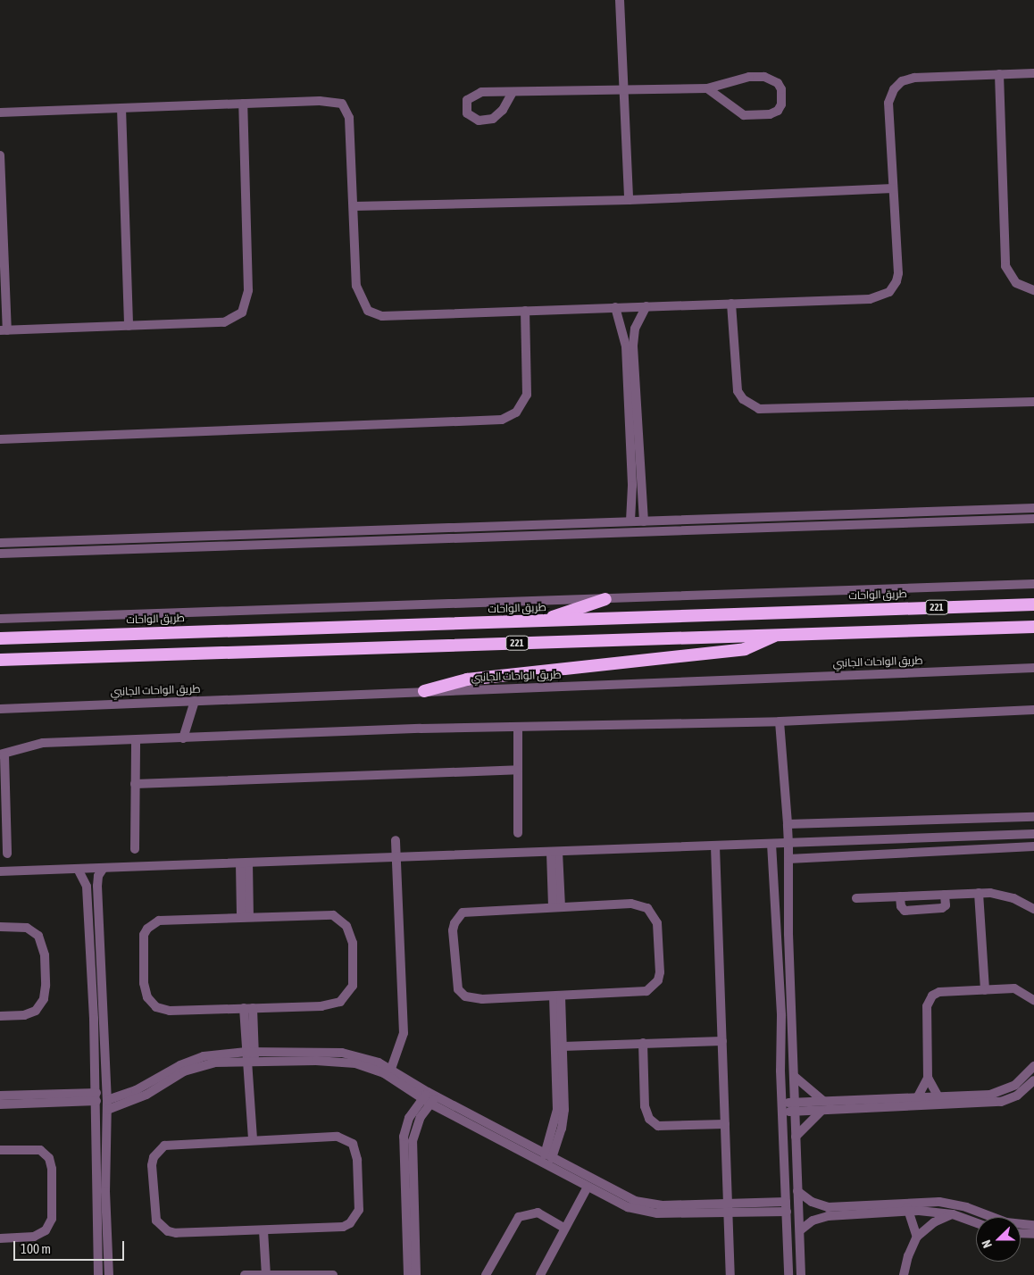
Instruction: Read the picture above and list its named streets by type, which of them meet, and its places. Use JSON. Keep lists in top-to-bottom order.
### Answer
{
  "streets": {
    "highway": ["طريق الواحات", "221"],
    "street": ["طريق الواحات الجانبي"]
  },
  "scale_bar": "100 m",
  "north": "left"
}
